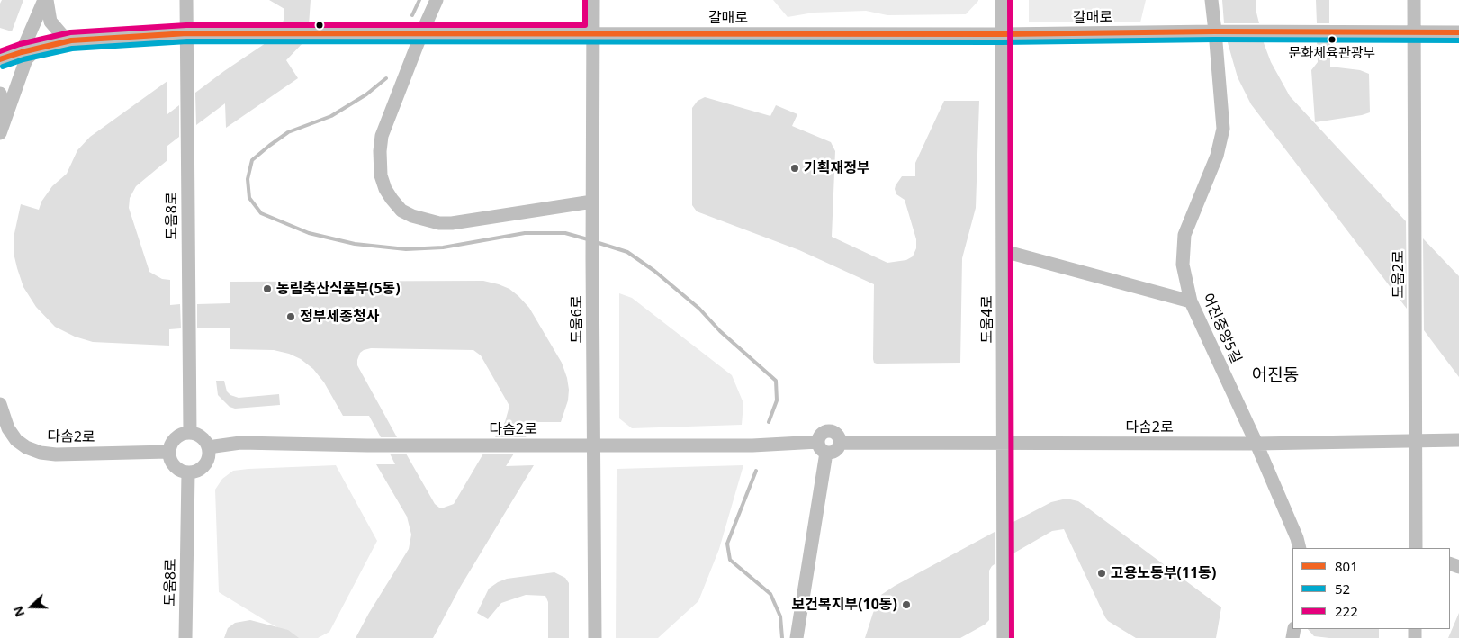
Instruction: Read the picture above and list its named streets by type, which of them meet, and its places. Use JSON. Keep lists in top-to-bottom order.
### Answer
{
  "streets": {
    "street": [
      "갈매로",
      "도움8로",
      "도움2로",
      "도움6로",
      "도움4로",
      "어진중앙5길",
      "다솜2로"
    ]
  },
  "crossings": [
    ["갈매로", "도움8로"],
    ["갈매로", "도움2로"],
    ["갈매로", "도움6로"],
    ["갈매로", "도움4로"],
    ["갈매로", "어진중앙5길"],
    ["도움8로", "다솜2로"],
    ["도움2로", "다솜2로"],
    ["도움6로", "다솜2로"],
    ["도움4로", "다솜2로"],
    ["어진중앙5길", "다솜2로"]
  ],
  "districts": ["어진동"],
  "places": [
    "문화체육관광부",
    "기획재정부",
    "농림축산식품부(5동)",
    "정부세종청사",
    "고용노동부(11동)",
    "보건복지부(10동)"
  ],
  "lines": ["transit line 222", "transit line 801", "transit line 52"],
  "legend": ["801", "52", "222"],
  "north": "left"
}
